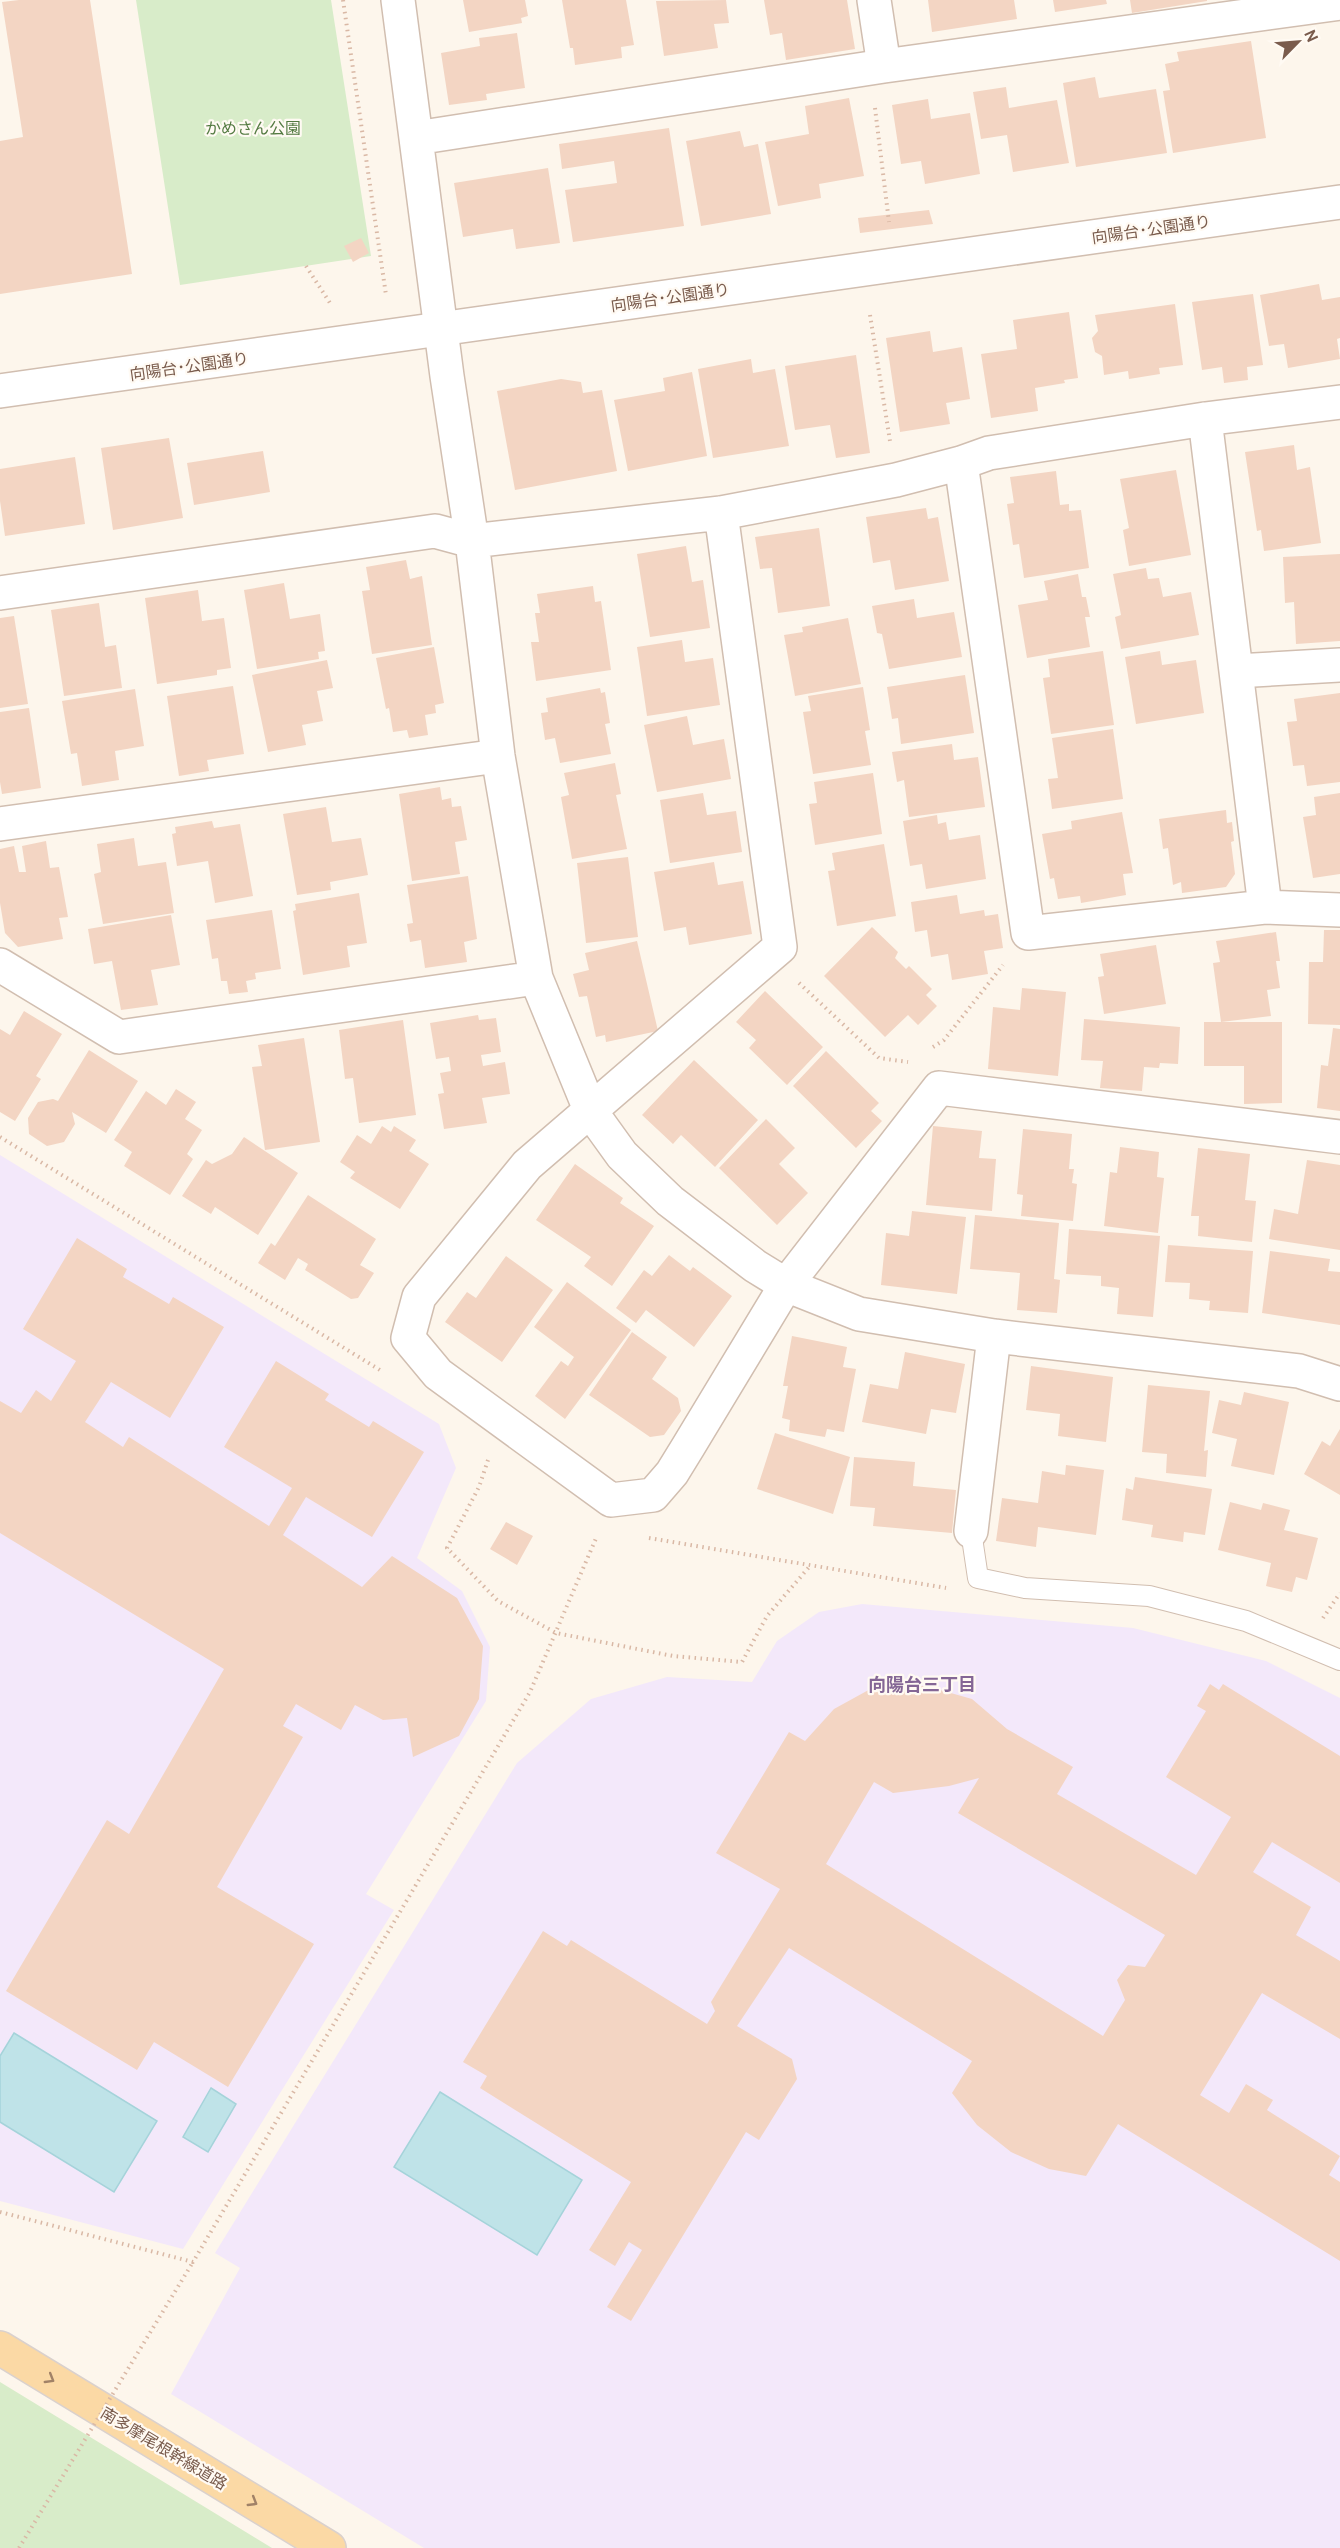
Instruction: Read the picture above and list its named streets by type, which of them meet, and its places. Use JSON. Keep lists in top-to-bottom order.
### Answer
{
  "streets": {
    "main road": ["南多摩尾根幹線道路"],
    "street": ["向陽台･公園通り"]
  },
  "one_way": ["南多摩尾根幹線道路"],
  "districts": ["向陽台三丁目"],
  "parks": ["かめさん公園"],
  "north": "top right"
}
